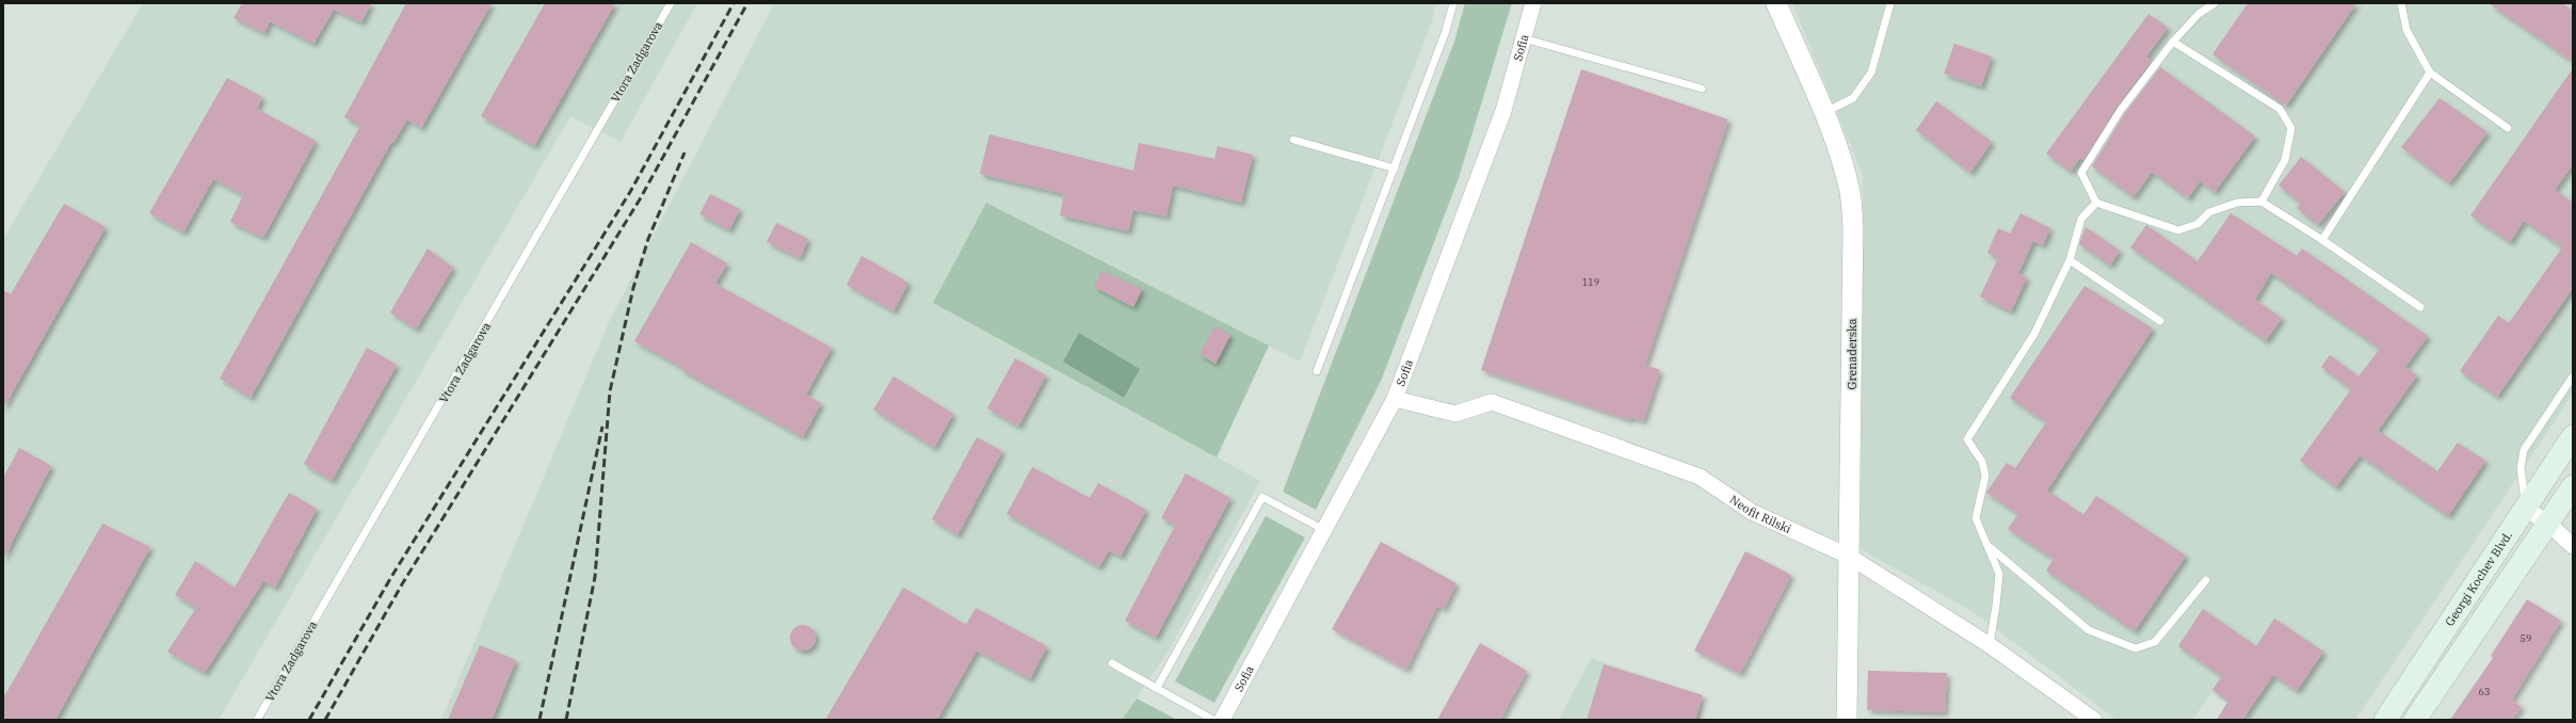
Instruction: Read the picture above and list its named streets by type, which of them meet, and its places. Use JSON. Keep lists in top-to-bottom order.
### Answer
{
  "streets": {
    "main road": ["Georgi Kochev Blvd."],
    "street": ["Sofia", "Grenaderska", "Neofit Rilski"],
    "lane": ["Vtora Zadgarova"]
  },
  "crossings": [
    ["Sofia", "Neofit Rilski"],
    ["Grenaderska", "Neofit Rilski"]
  ],
  "house_numbers": ["119", "59", "63"]
}
